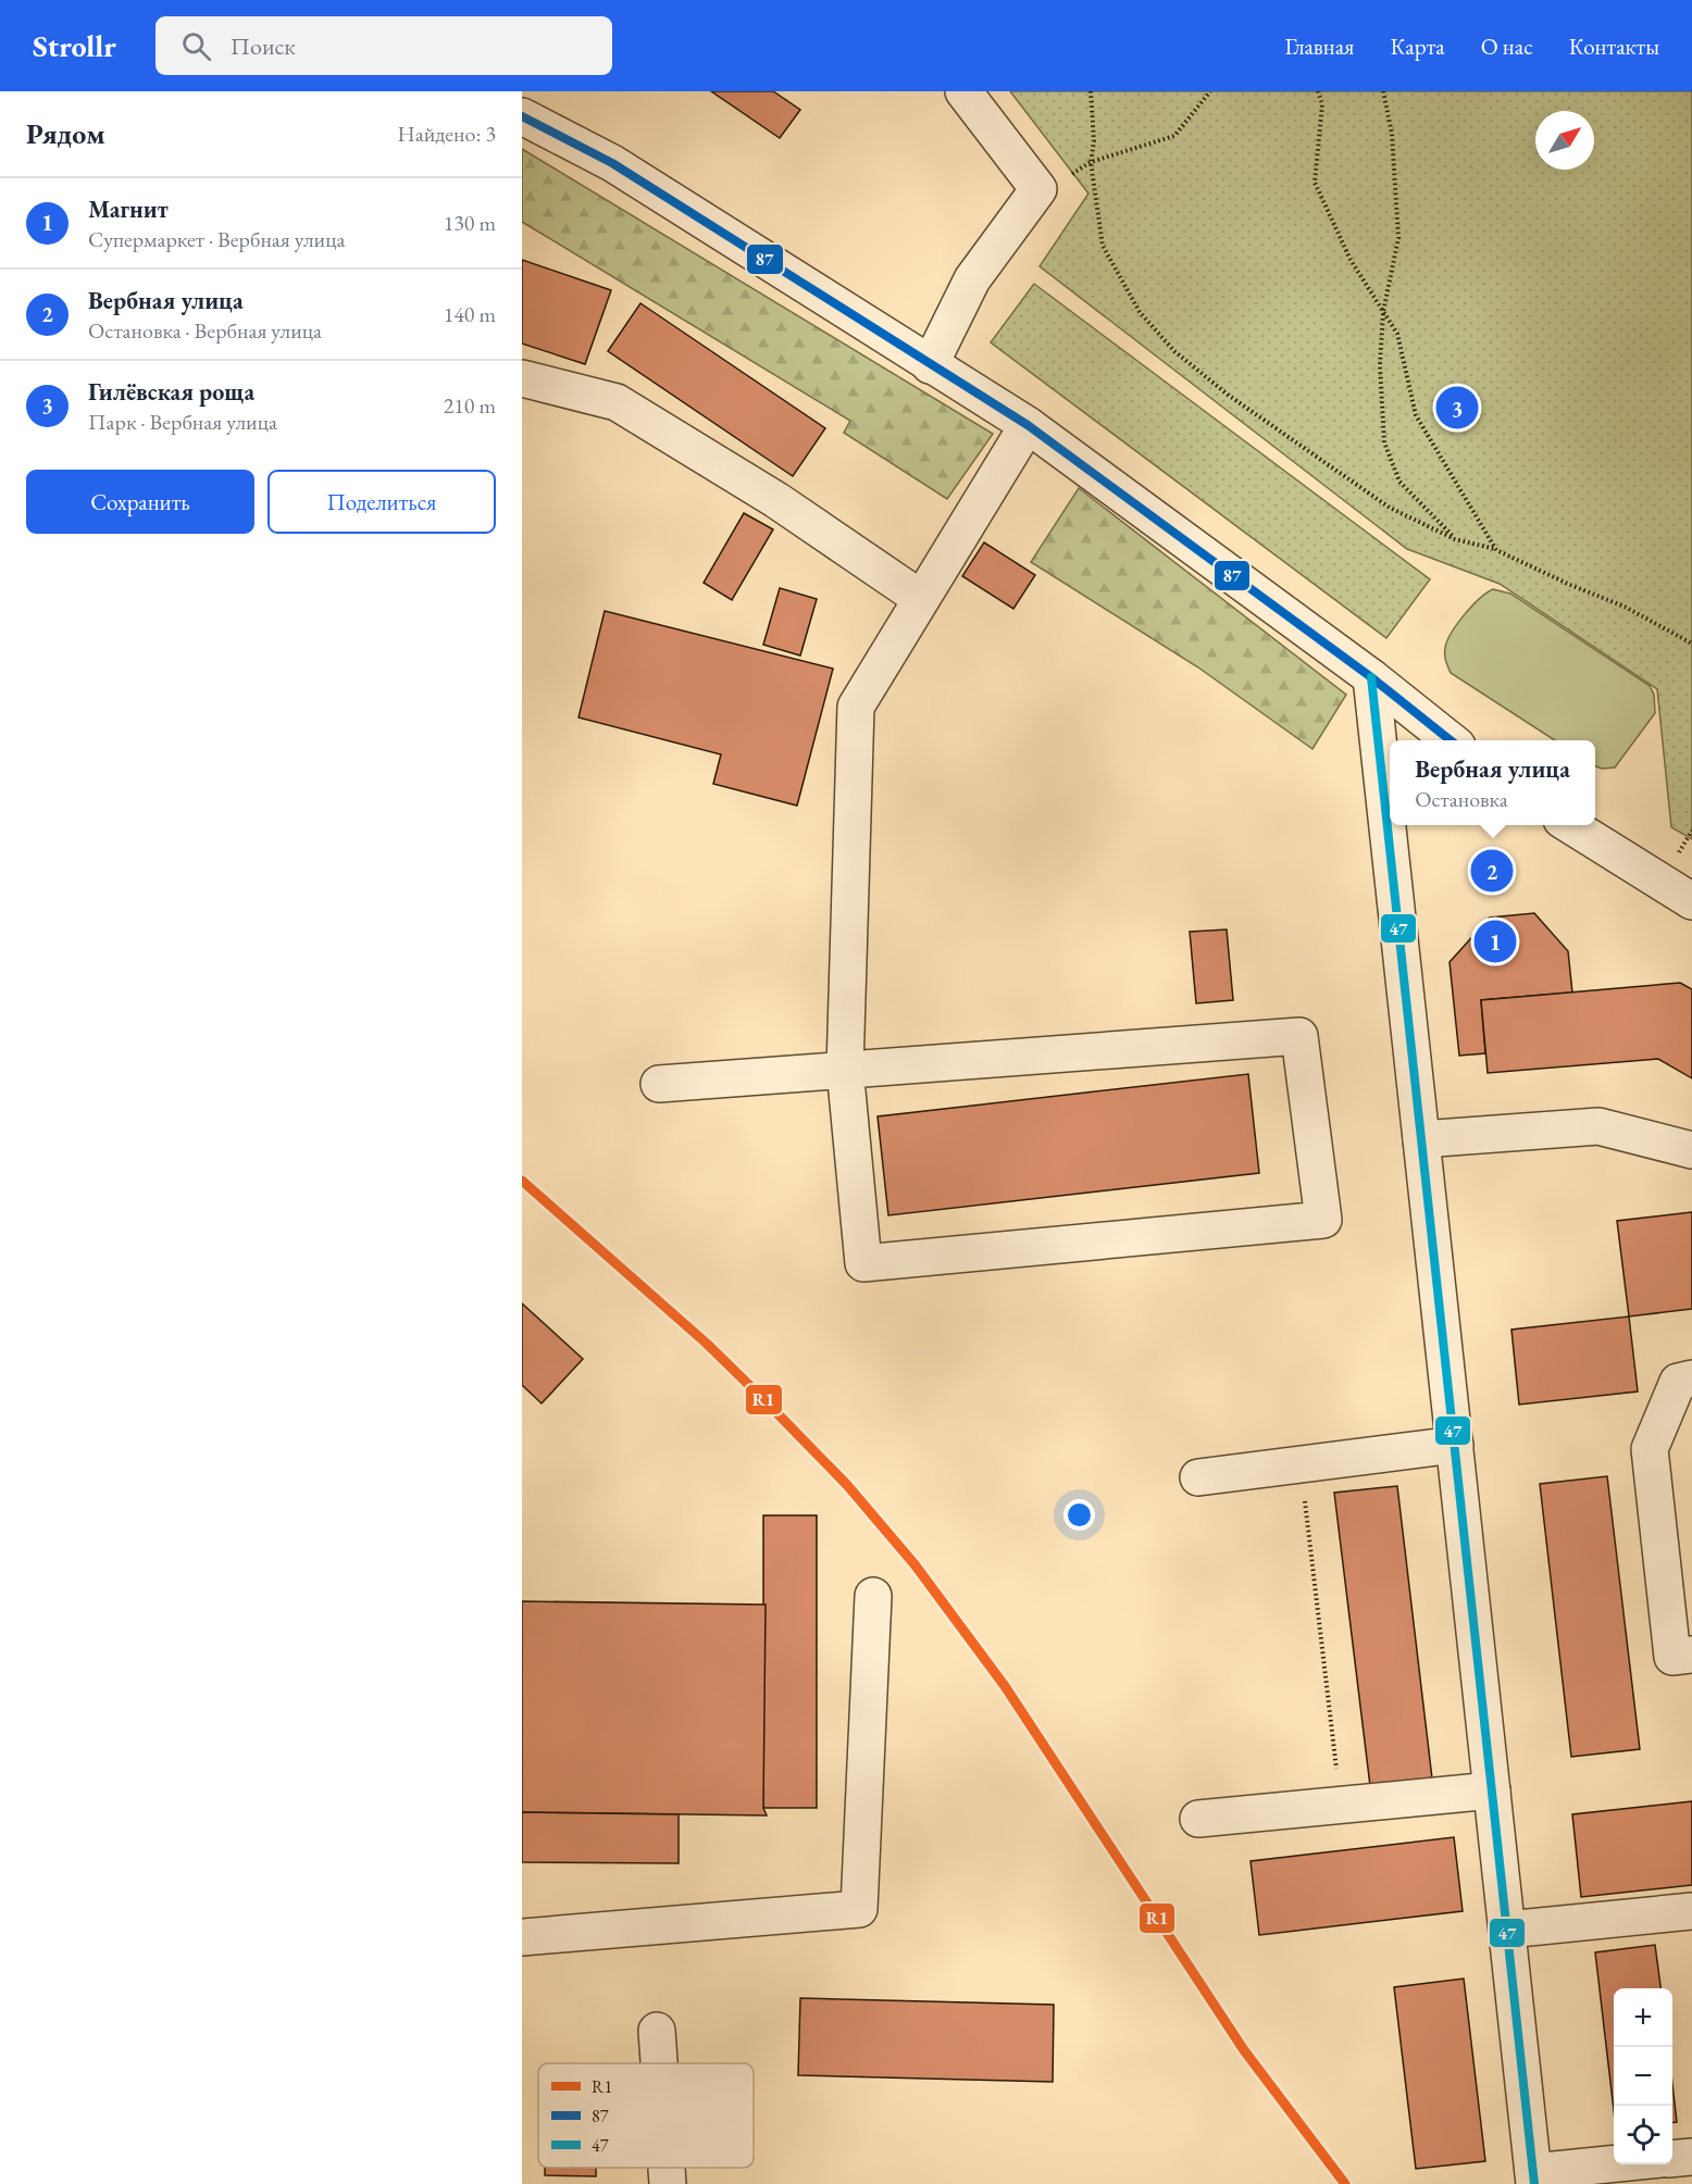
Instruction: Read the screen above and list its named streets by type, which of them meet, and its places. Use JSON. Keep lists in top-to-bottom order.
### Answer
{
  "lines": ["transit line 87", "transit line 47", "transit line R1"],
  "legend": ["R1", "87", "47"],
  "north": "top right",
  "page": {
    "header": "Strollr",
    "search": "Поиск",
    "nav": [
      "Главная",
      "Карта",
      "О нас",
      "Контакты"
    ],
    "heading": ["Рядом", "Найдено: 3"],
    "list": [
      {
        "mark": "1",
        "name": "Магнит",
        "note": "Супермаркет · Вербная улица",
        "value": "130 m"
      },
      {
        "mark": "2",
        "name": "Вербная улица",
        "note": "Остановка · Вербная улица",
        "value": "140 m"
      },
      {
        "mark": "3",
        "name": "Гилёвская роща",
        "note": "Парк · Вербная улица",
        "value": "210 m"
      }
    ],
    "pins": ["3", "2", "1"],
    "buttons": ["Сохранить", "Поделиться"],
    "popup": ["Вербная улица", "Остановка"],
    "map_buttons": ["+", "−"]
  }
}
